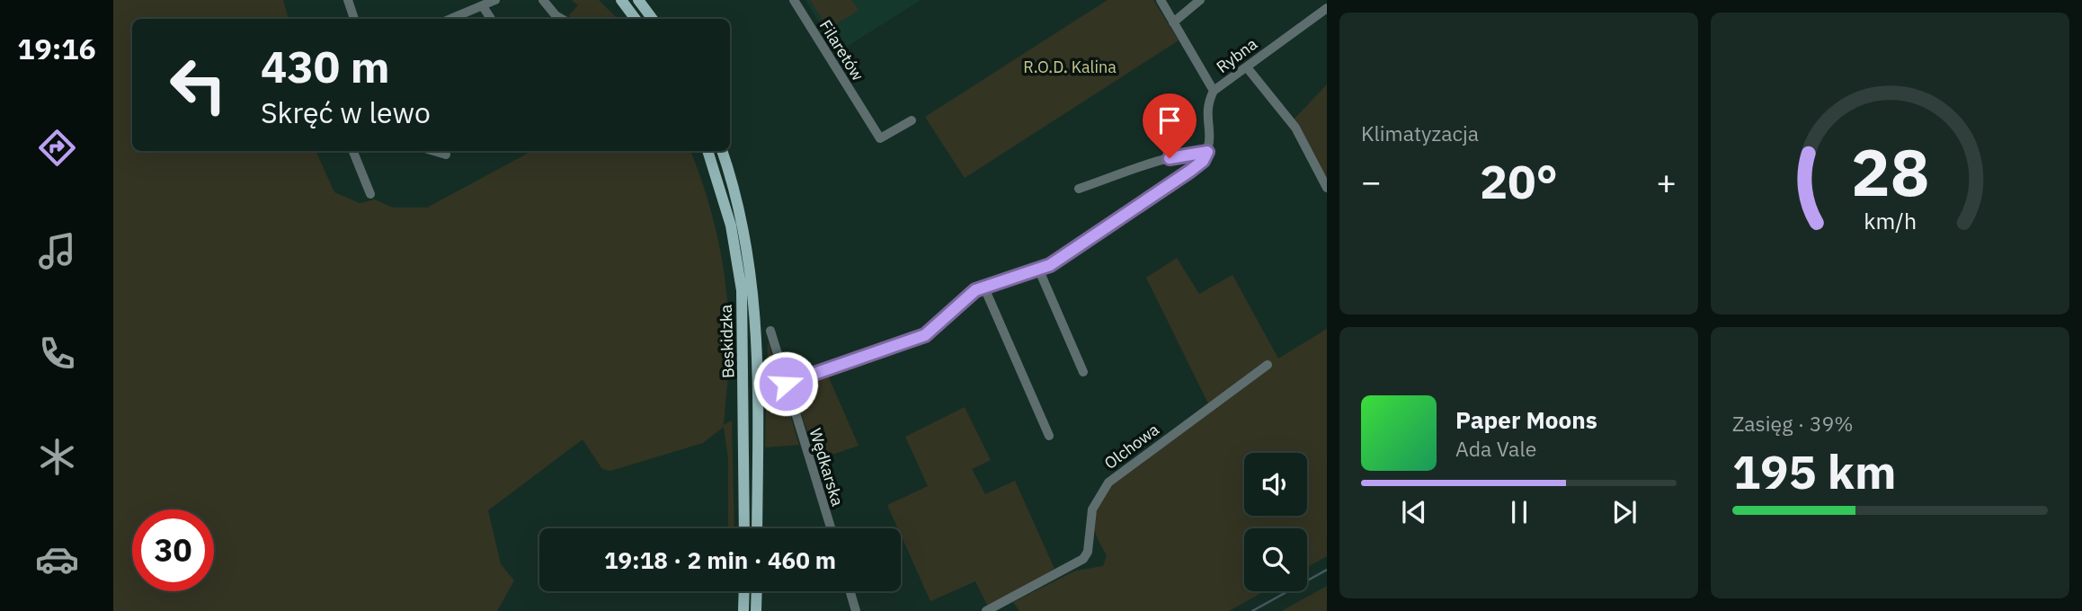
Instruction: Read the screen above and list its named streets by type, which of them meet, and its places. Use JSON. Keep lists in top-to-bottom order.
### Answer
{
  "streets": {
    "main road": ["Beskidzka"],
    "street": [
      "Filaretów",
      "Rybna",
      "Olchowa",
      "Wędkarska"
    ]
  },
  "parks": ["R.O.D. Kalina"],
  "page": {
    "tabs": "19:16",
    "tile": [
      "Klimatyzacja",
      ["Zasięg · 39%", "195 km"]
    ],
    "turn": ["430 m", "Skręć w lewo"],
    "heat": ["−", "20°", "+"],
    "song": ["Paper Moons", "Ada Vale"],
    "limit": "30",
    "trip": "19:18 · 2 min · 460 m",
    "gauge": ["28", "km/h"]
  }
}
